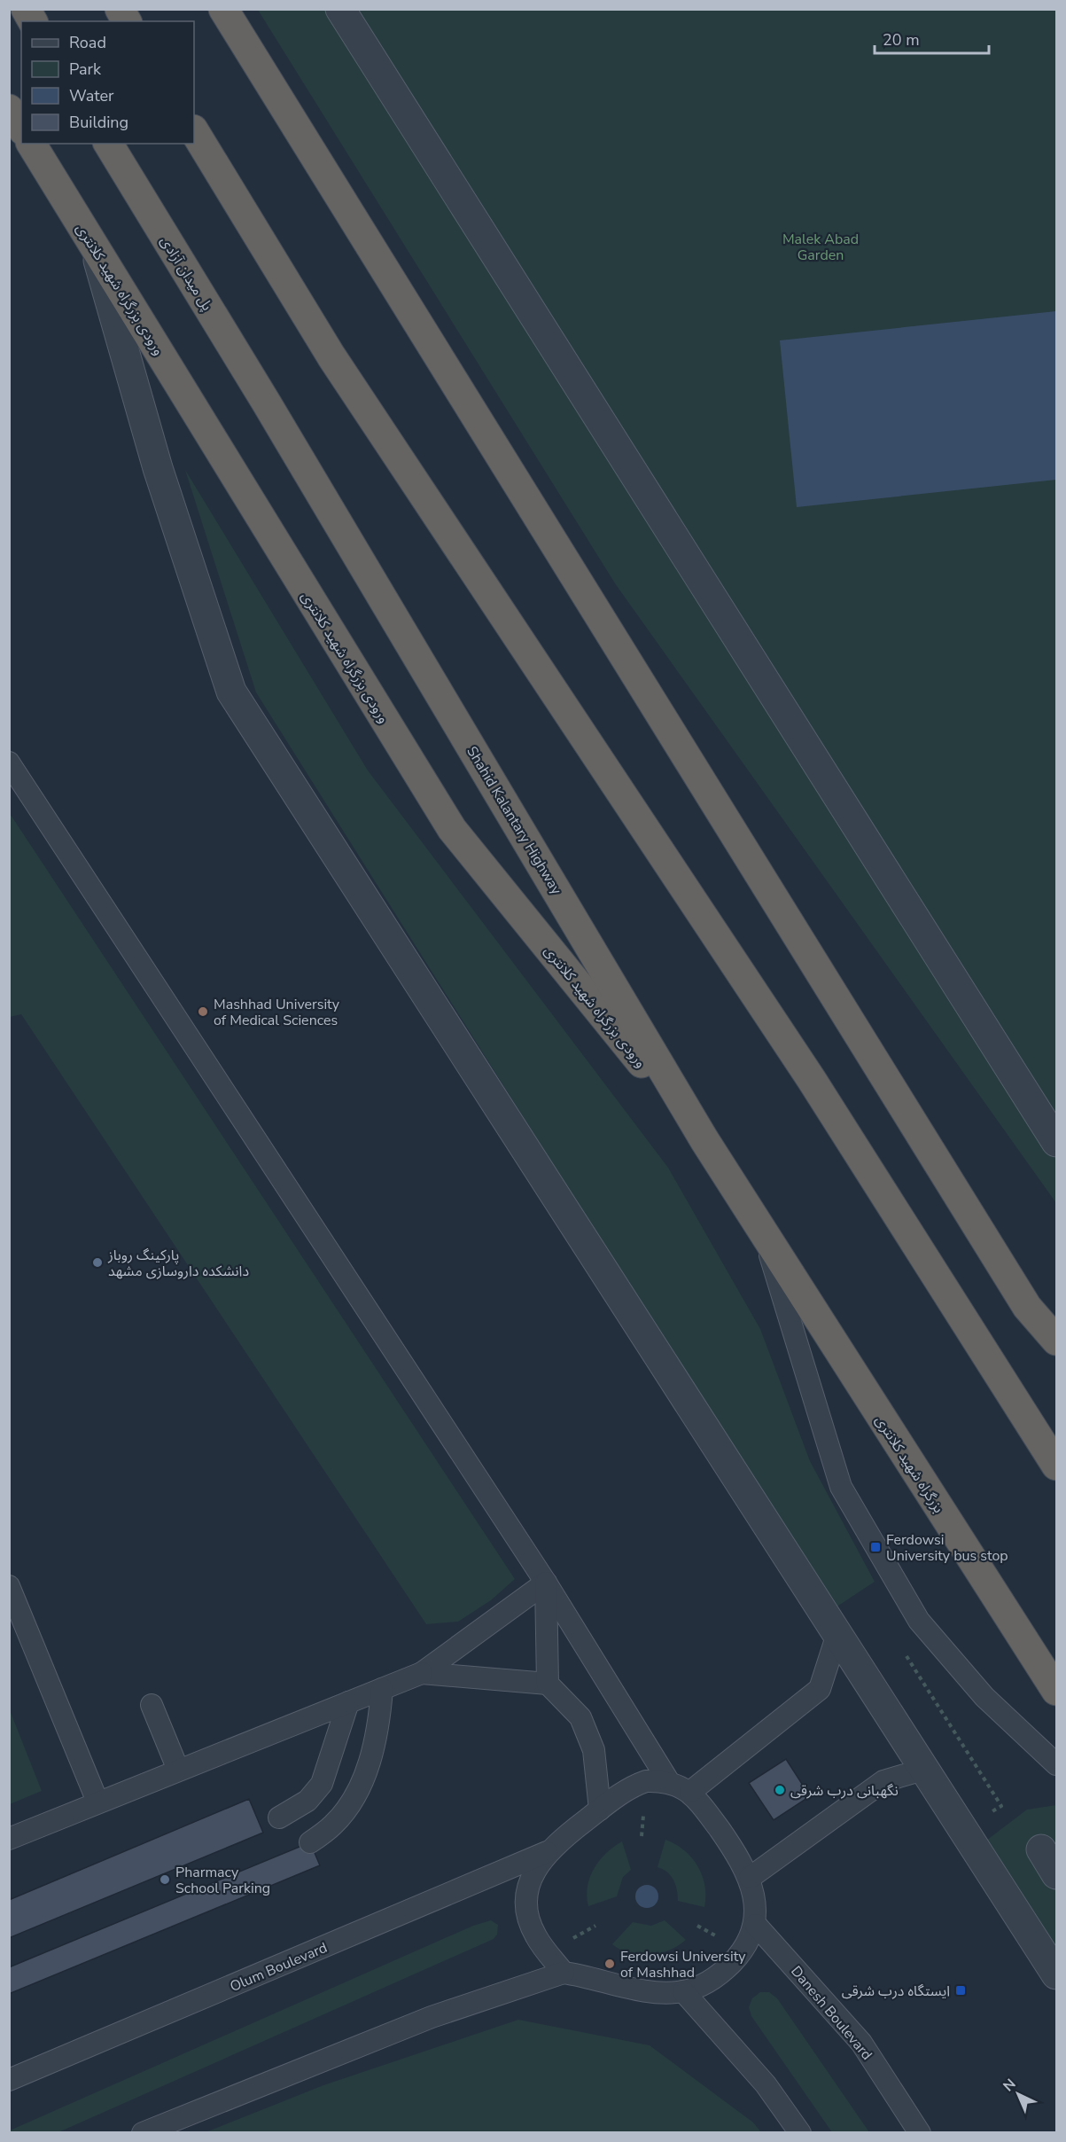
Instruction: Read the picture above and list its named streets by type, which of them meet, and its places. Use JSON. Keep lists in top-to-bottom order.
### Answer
{
  "streets": {
    "highway": [
      "پل میدان آزادی",
      "ورودی بزرگراه شهید کلانتری",
      "Shahid Kalantary Highway",
      "بزرگراه شهید کلانتری"
    ],
    "lane": ["Olum Boulevard", "Danesh Boulevard"]
  },
  "crossings": [
    ["پل میدان آزادی", "Shahid Kalantary Highway"],
    ["ورودی بزرگراه شهید کلانتری", "Shahid Kalantary Highway"],
    ["Shahid Kalantary Highway", "بزرگراه شهید کلانتری"]
  ],
  "parks": ["Malek Abad Garden"],
  "places": {
    "other": [
      "Mashhad University of Medical Sciences",
      "پارکینگ روباز دانشکده داروسازی مشهد",
      "نگهبانی درب شرقی",
      "Pharmacy School Parking",
      "Ferdowsi University of Mashhad"
    ],
    "transit": ["Ferdowsi University bus stop", "ایستگاه درب شرقی"]
  },
  "legend": [
    "Road",
    "Park",
    "Water",
    "Building"
  ],
  "scale_bar": "20 m",
  "north": "top left"
}
